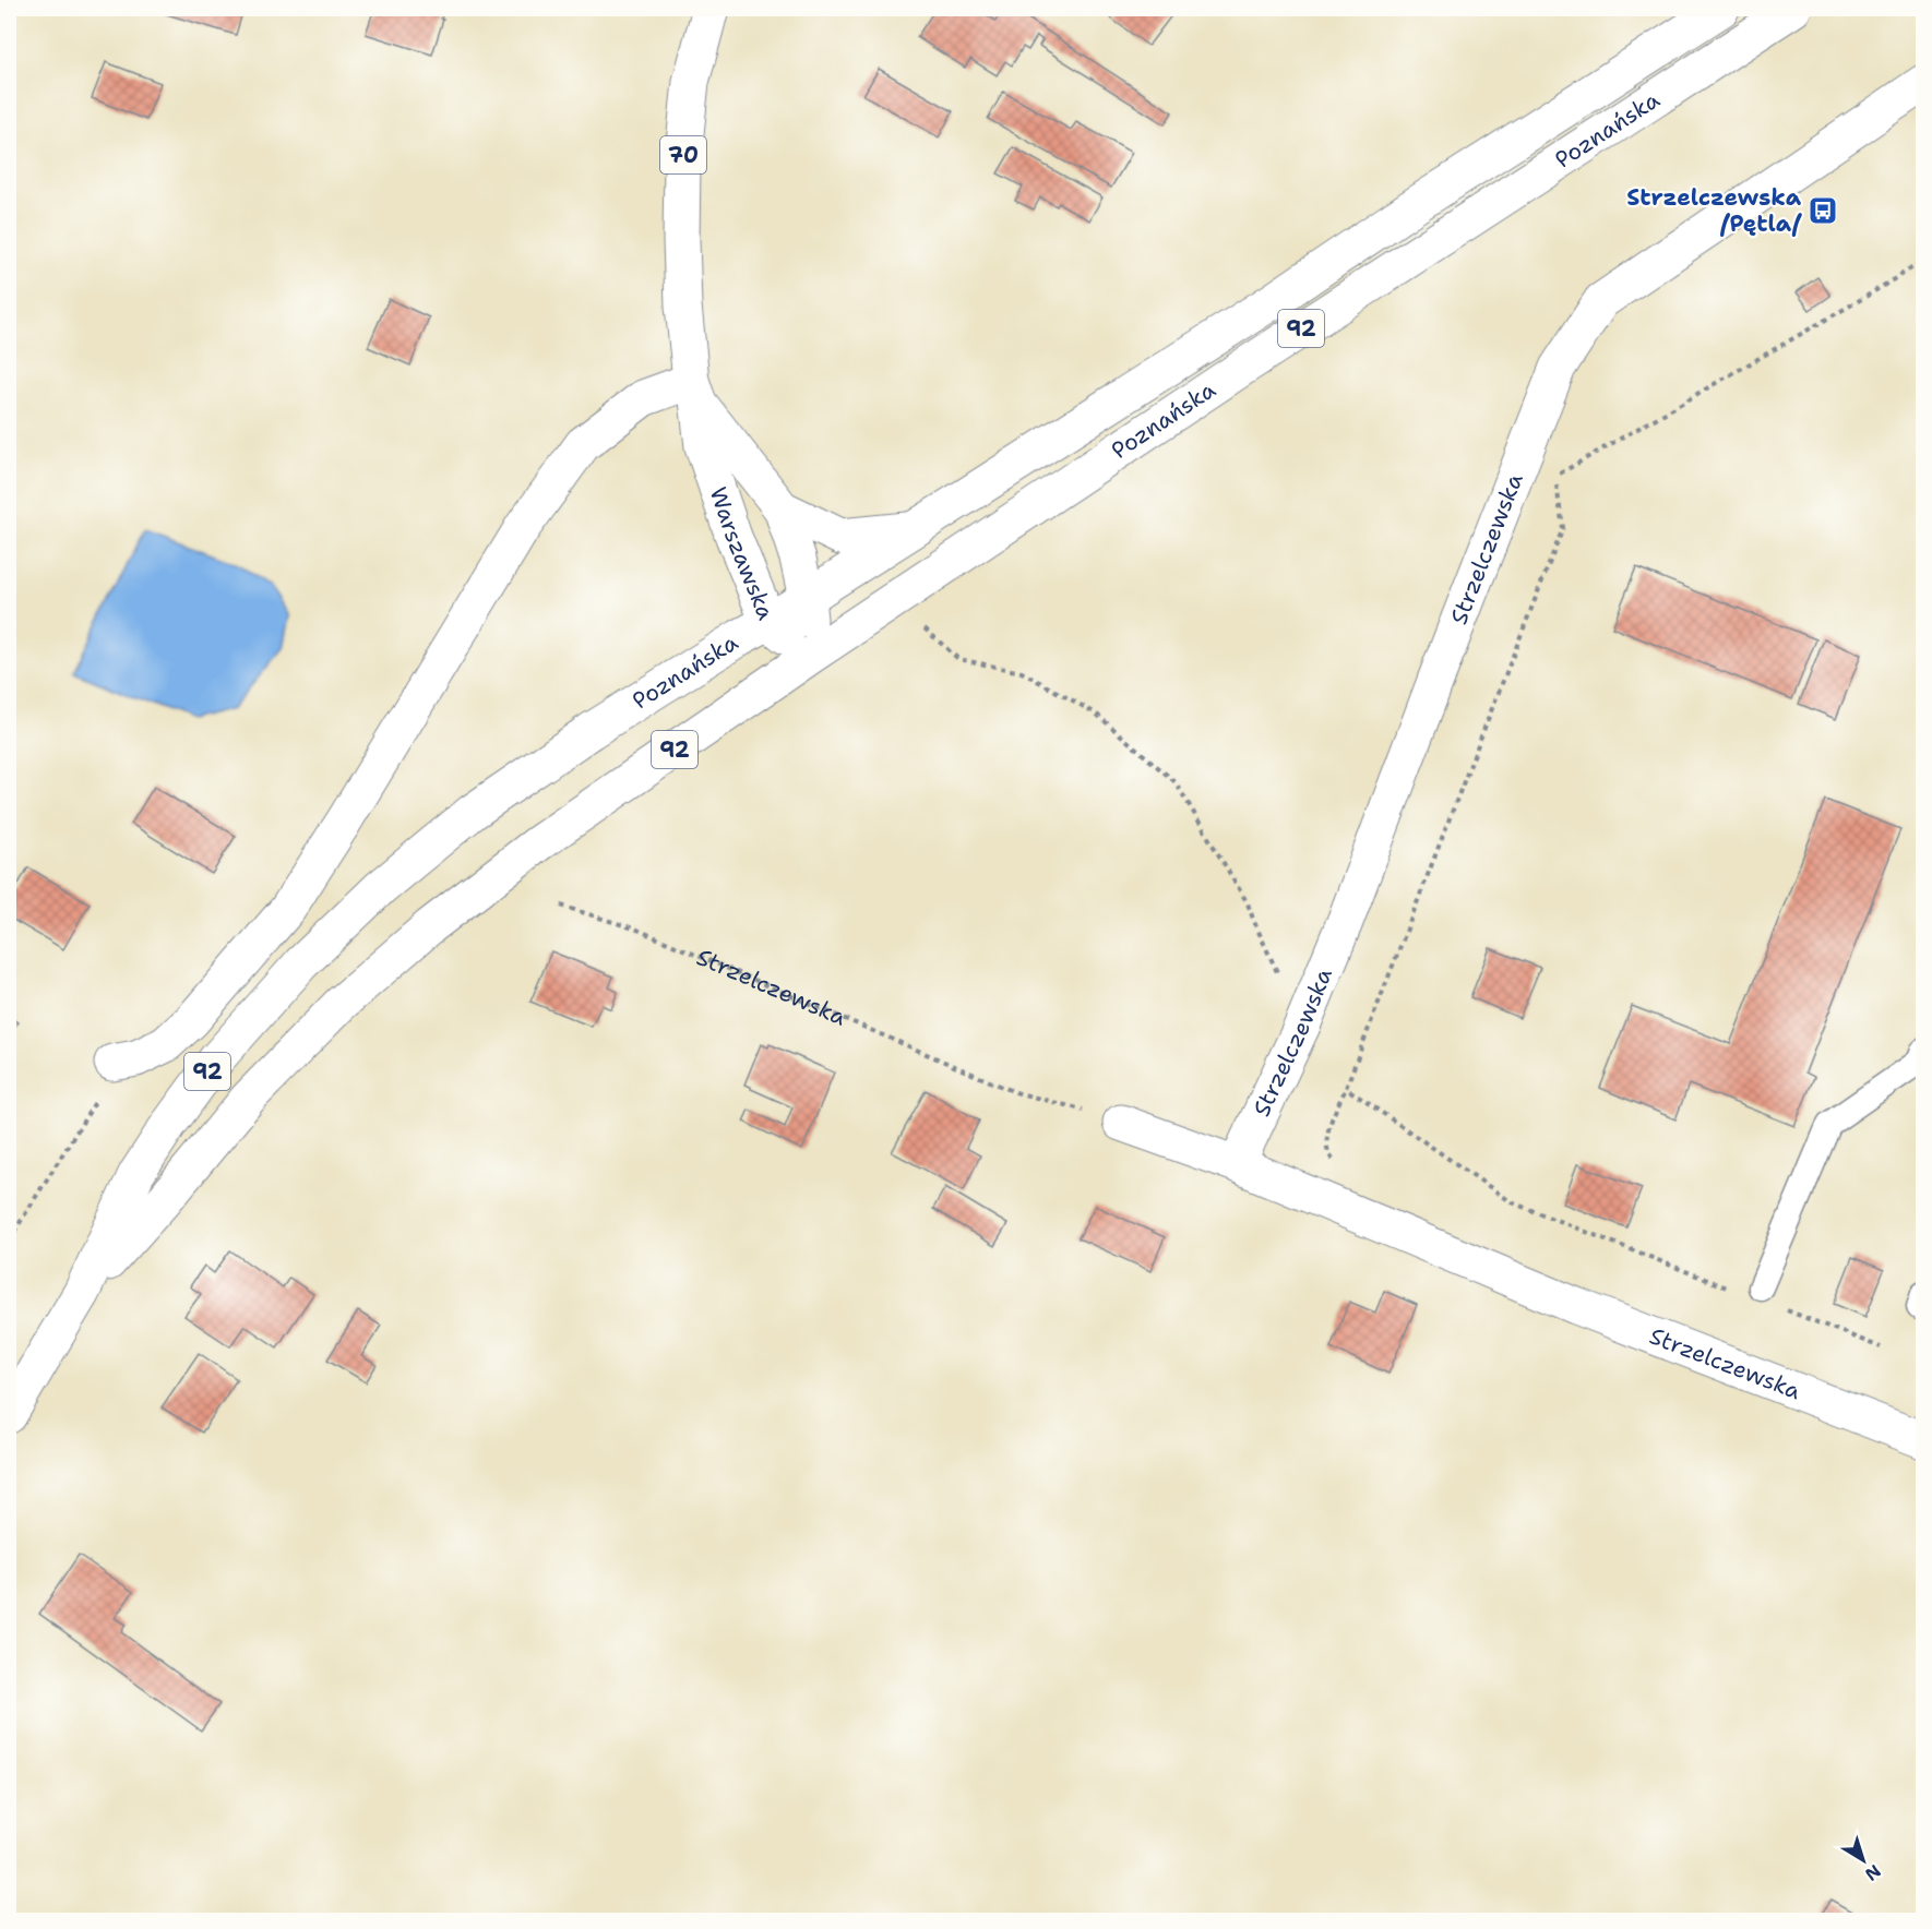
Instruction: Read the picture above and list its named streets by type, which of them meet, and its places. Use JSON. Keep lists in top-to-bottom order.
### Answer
{
  "streets": {
    "main road": [
      "Poznańska",
      "70",
      "92",
      "Strzelczewska",
      "Warszawska"
    ]
  },
  "crossings": [
    ["Poznańska", "92"],
    ["Poznańska", "Warszawska"]
  ],
  "places": {
    "bus stop": ["Strzelczewska /Pętla/"]
  },
  "north": "bottom right"
}
